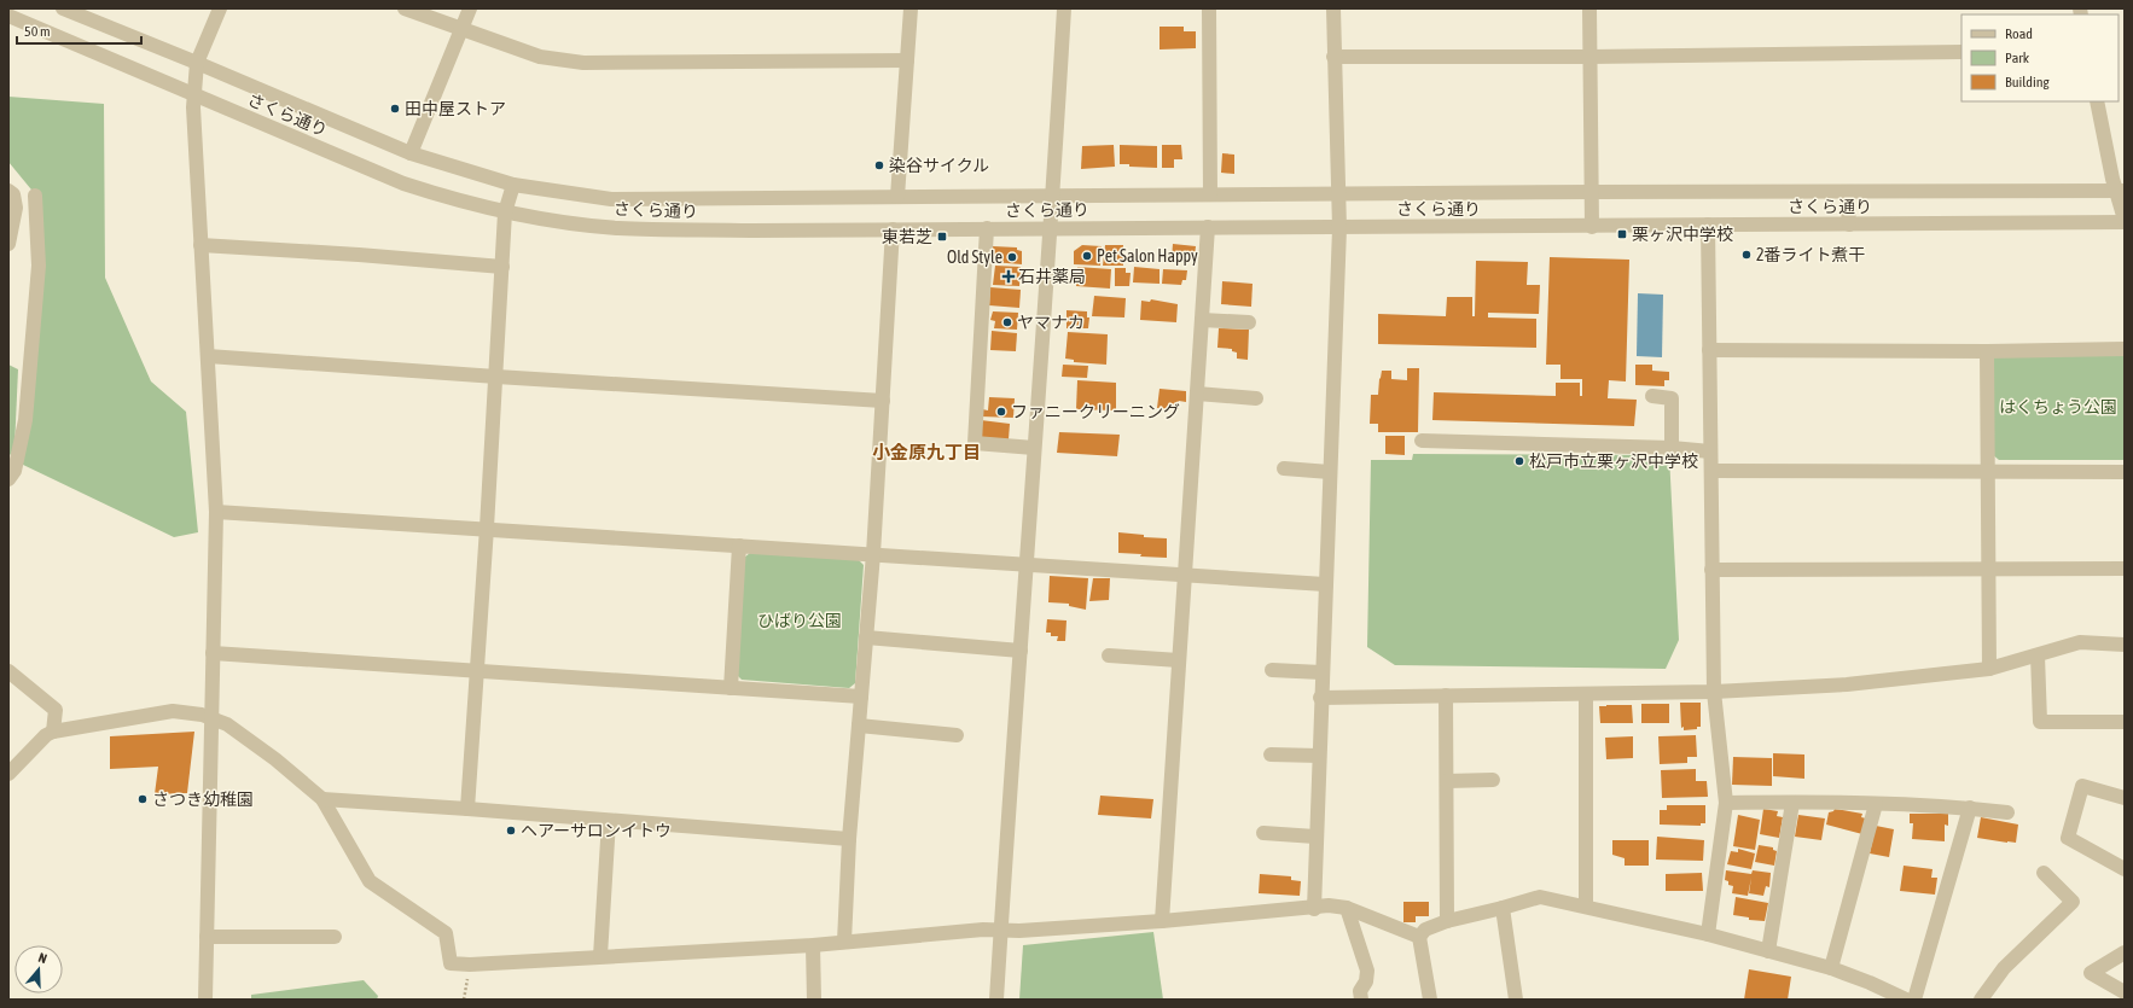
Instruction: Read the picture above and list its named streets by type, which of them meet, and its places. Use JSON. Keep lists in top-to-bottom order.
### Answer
{
  "streets": {
    "street": ["さくら通り"]
  },
  "districts": ["小金原九丁目"],
  "parks": ["はくちょう公園", "ひばり公園"],
  "places": {
    "other": [
      "田中屋ストア",
      "染谷サイクル",
      "2番ライト煮干",
      "Pet Salon Happy",
      "Old Style",
      "ヤマナカ",
      "ファニークリーニング",
      "松戸市立栗ヶ沢中学校",
      "さつき幼稚園",
      "ヘアーサロンイトウ"
    ],
    "transit": ["栗ヶ沢中学校", "東若芝"],
    "health": ["石井薬局"]
  },
  "legend": ["Road", "Park", "Building"],
  "scale_bar": "50 m",
  "north": "top"
}
